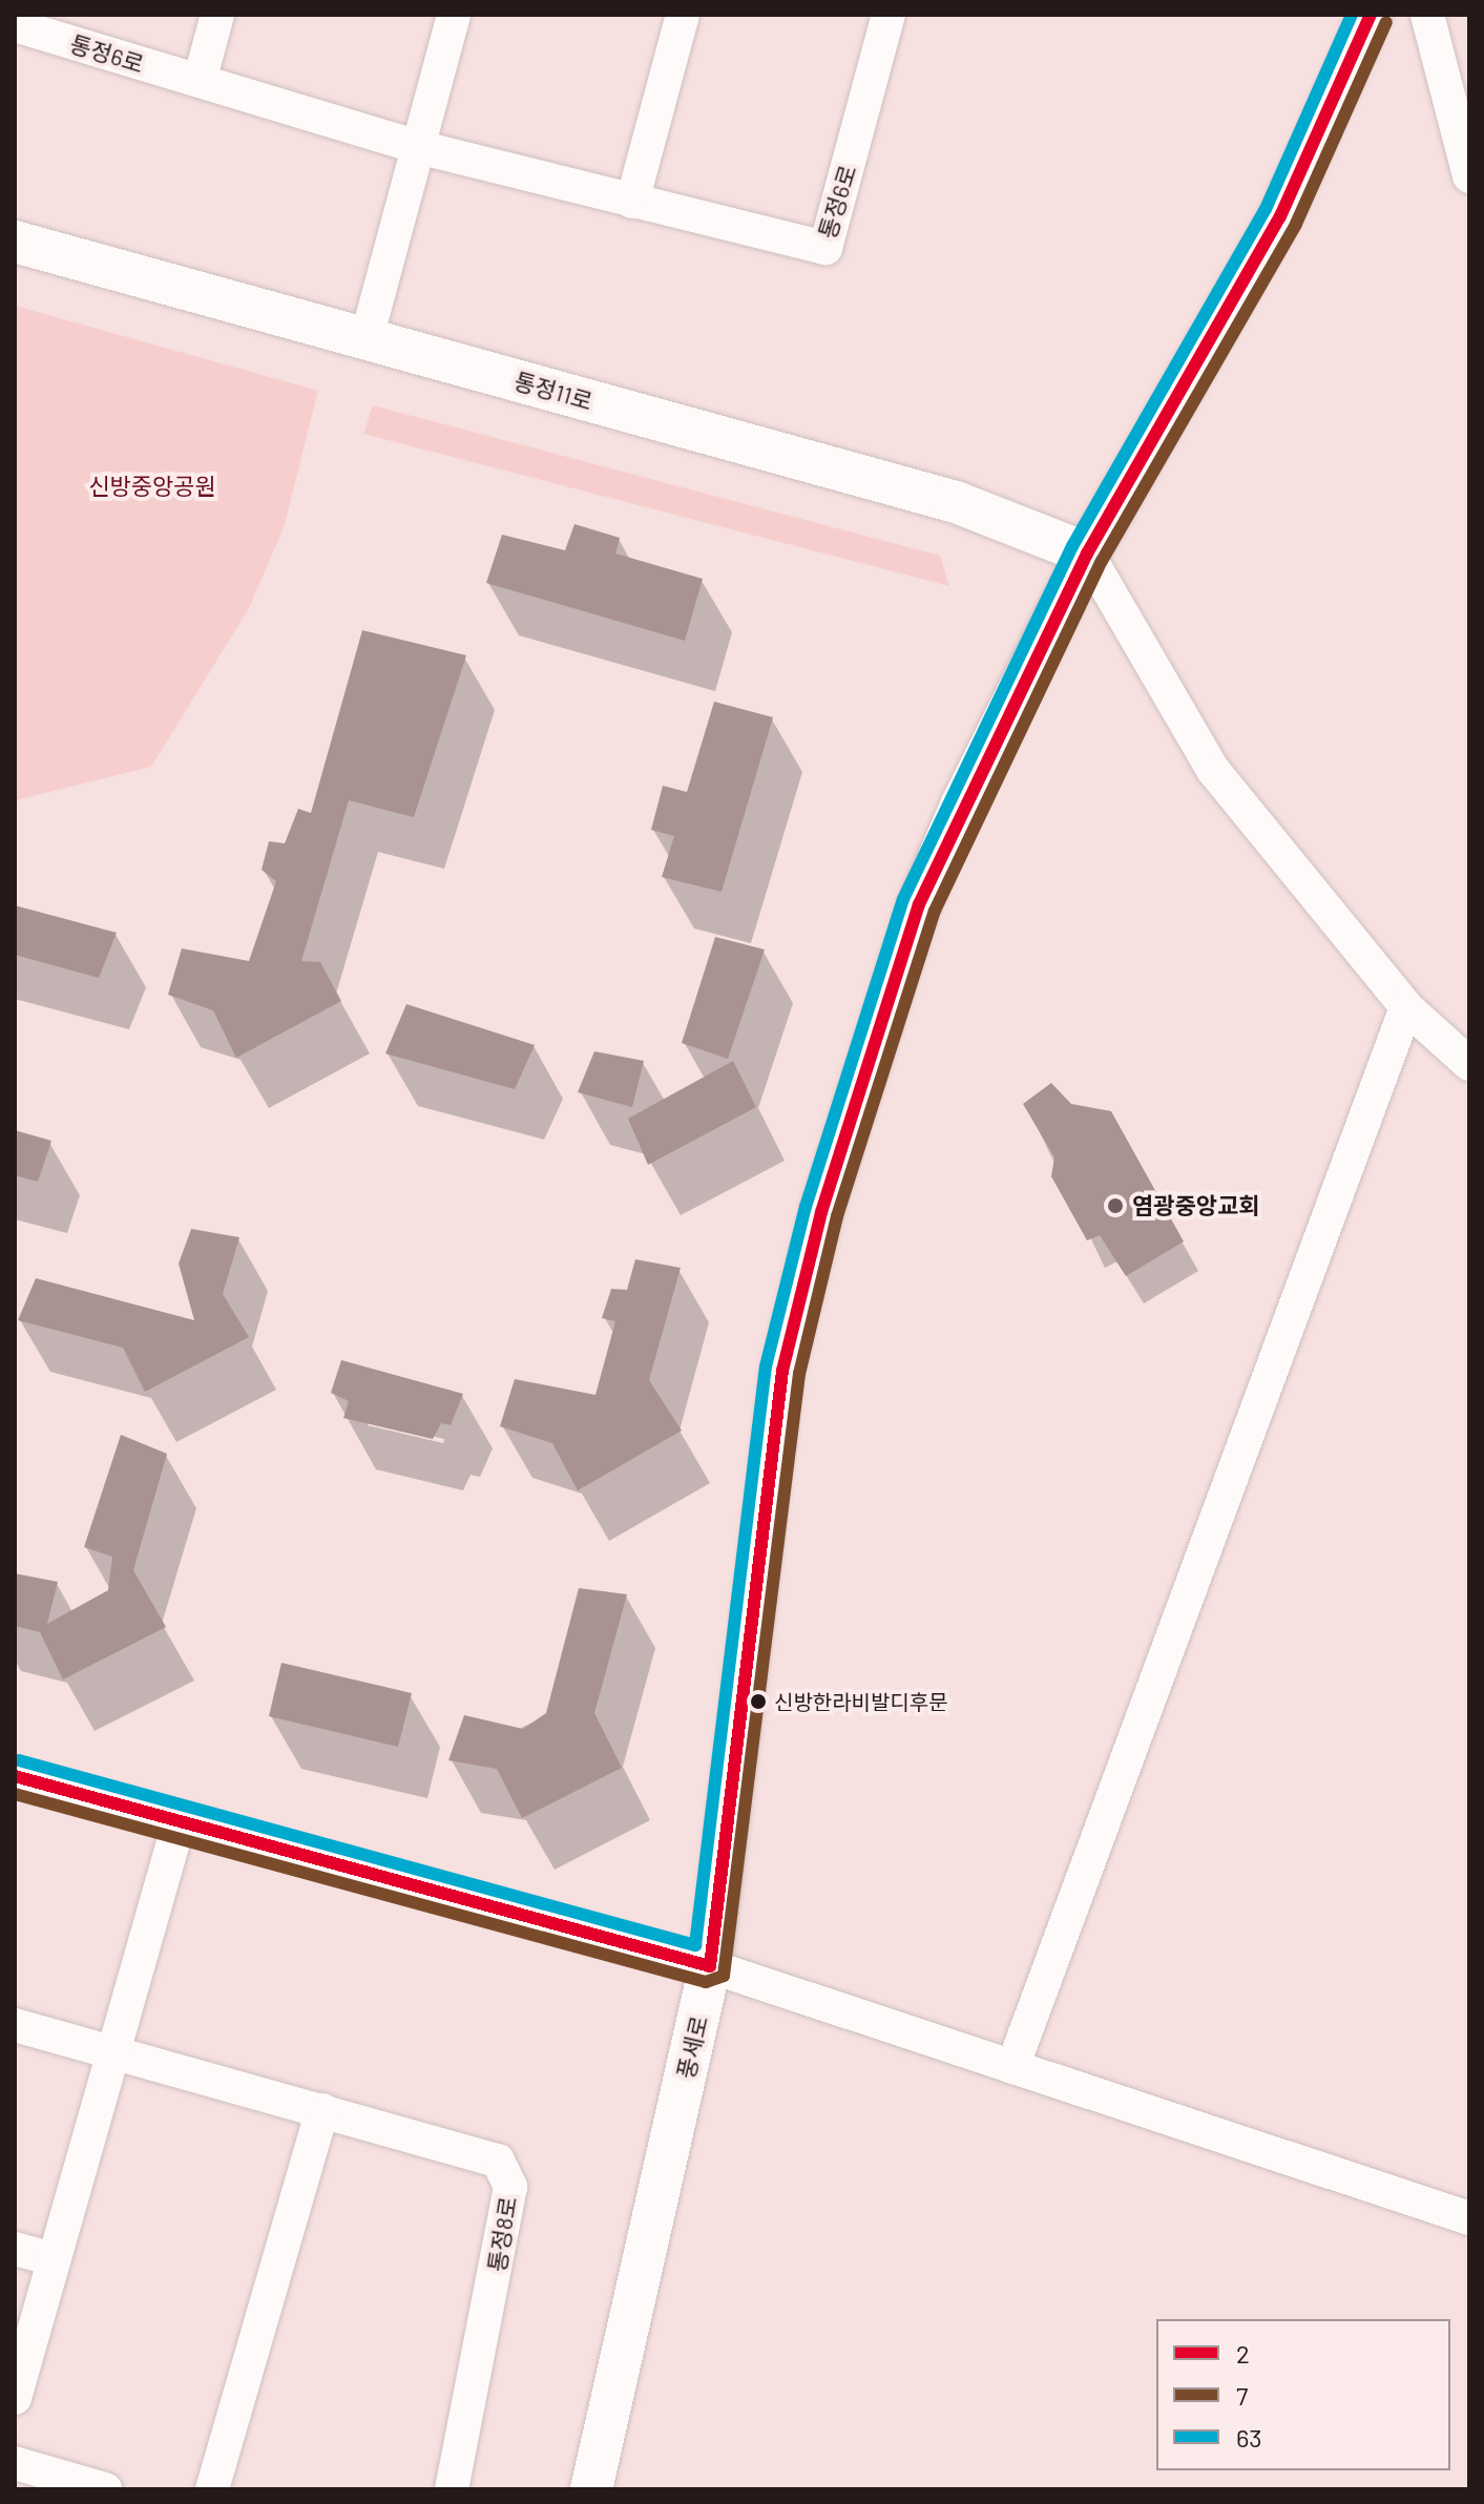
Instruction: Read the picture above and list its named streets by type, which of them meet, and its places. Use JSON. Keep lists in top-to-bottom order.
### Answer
{
  "streets": {
    "street": [
      "통정6로",
      "통정11로",
      "풍세로",
      "통정8로"
    ]
  },
  "crossings": [
    ["통정11로", "풍세로"]
  ],
  "parks": ["신방중앙공원"],
  "places": ["염광중앙교회", "신방한라비발디후문"],
  "lines": ["transit line 2", "transit line 63", "transit line 7"],
  "legend": ["2", "7", "63"]
}
